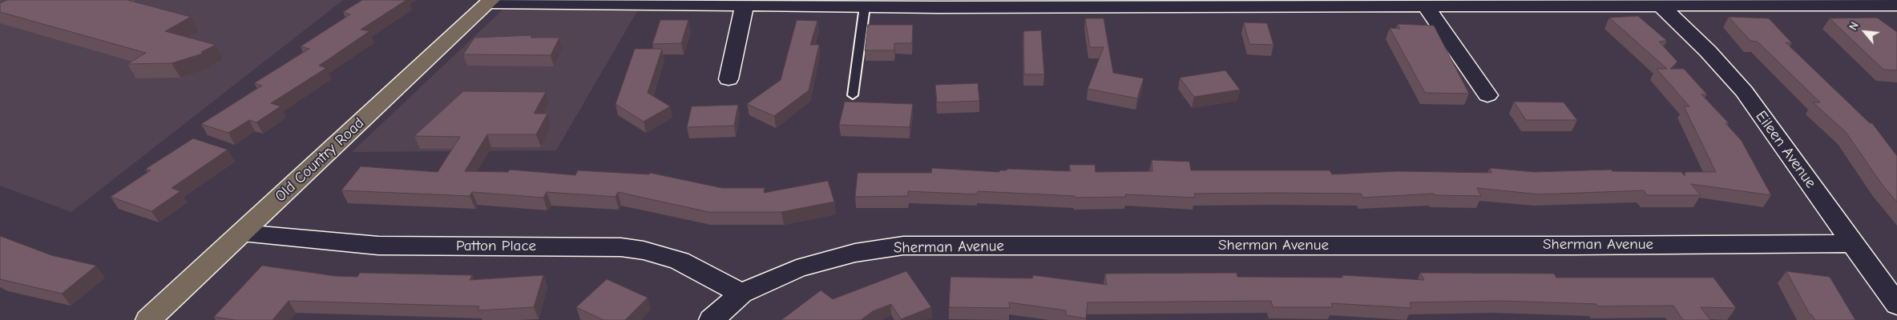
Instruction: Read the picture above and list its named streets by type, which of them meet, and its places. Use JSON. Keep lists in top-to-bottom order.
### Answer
{
  "streets": {
    "main road": ["Old Country Road"],
    "street": ["Eileen Avenue", "Sherman Avenue", "Patton Place"]
  },
  "crossings": [
    ["Eileen Avenue", "Sherman Avenue"],
    ["Old Country Road", "Patton Place"],
    ["Sherman Avenue", "Patton Place"]
  ],
  "north": "top left"
}
